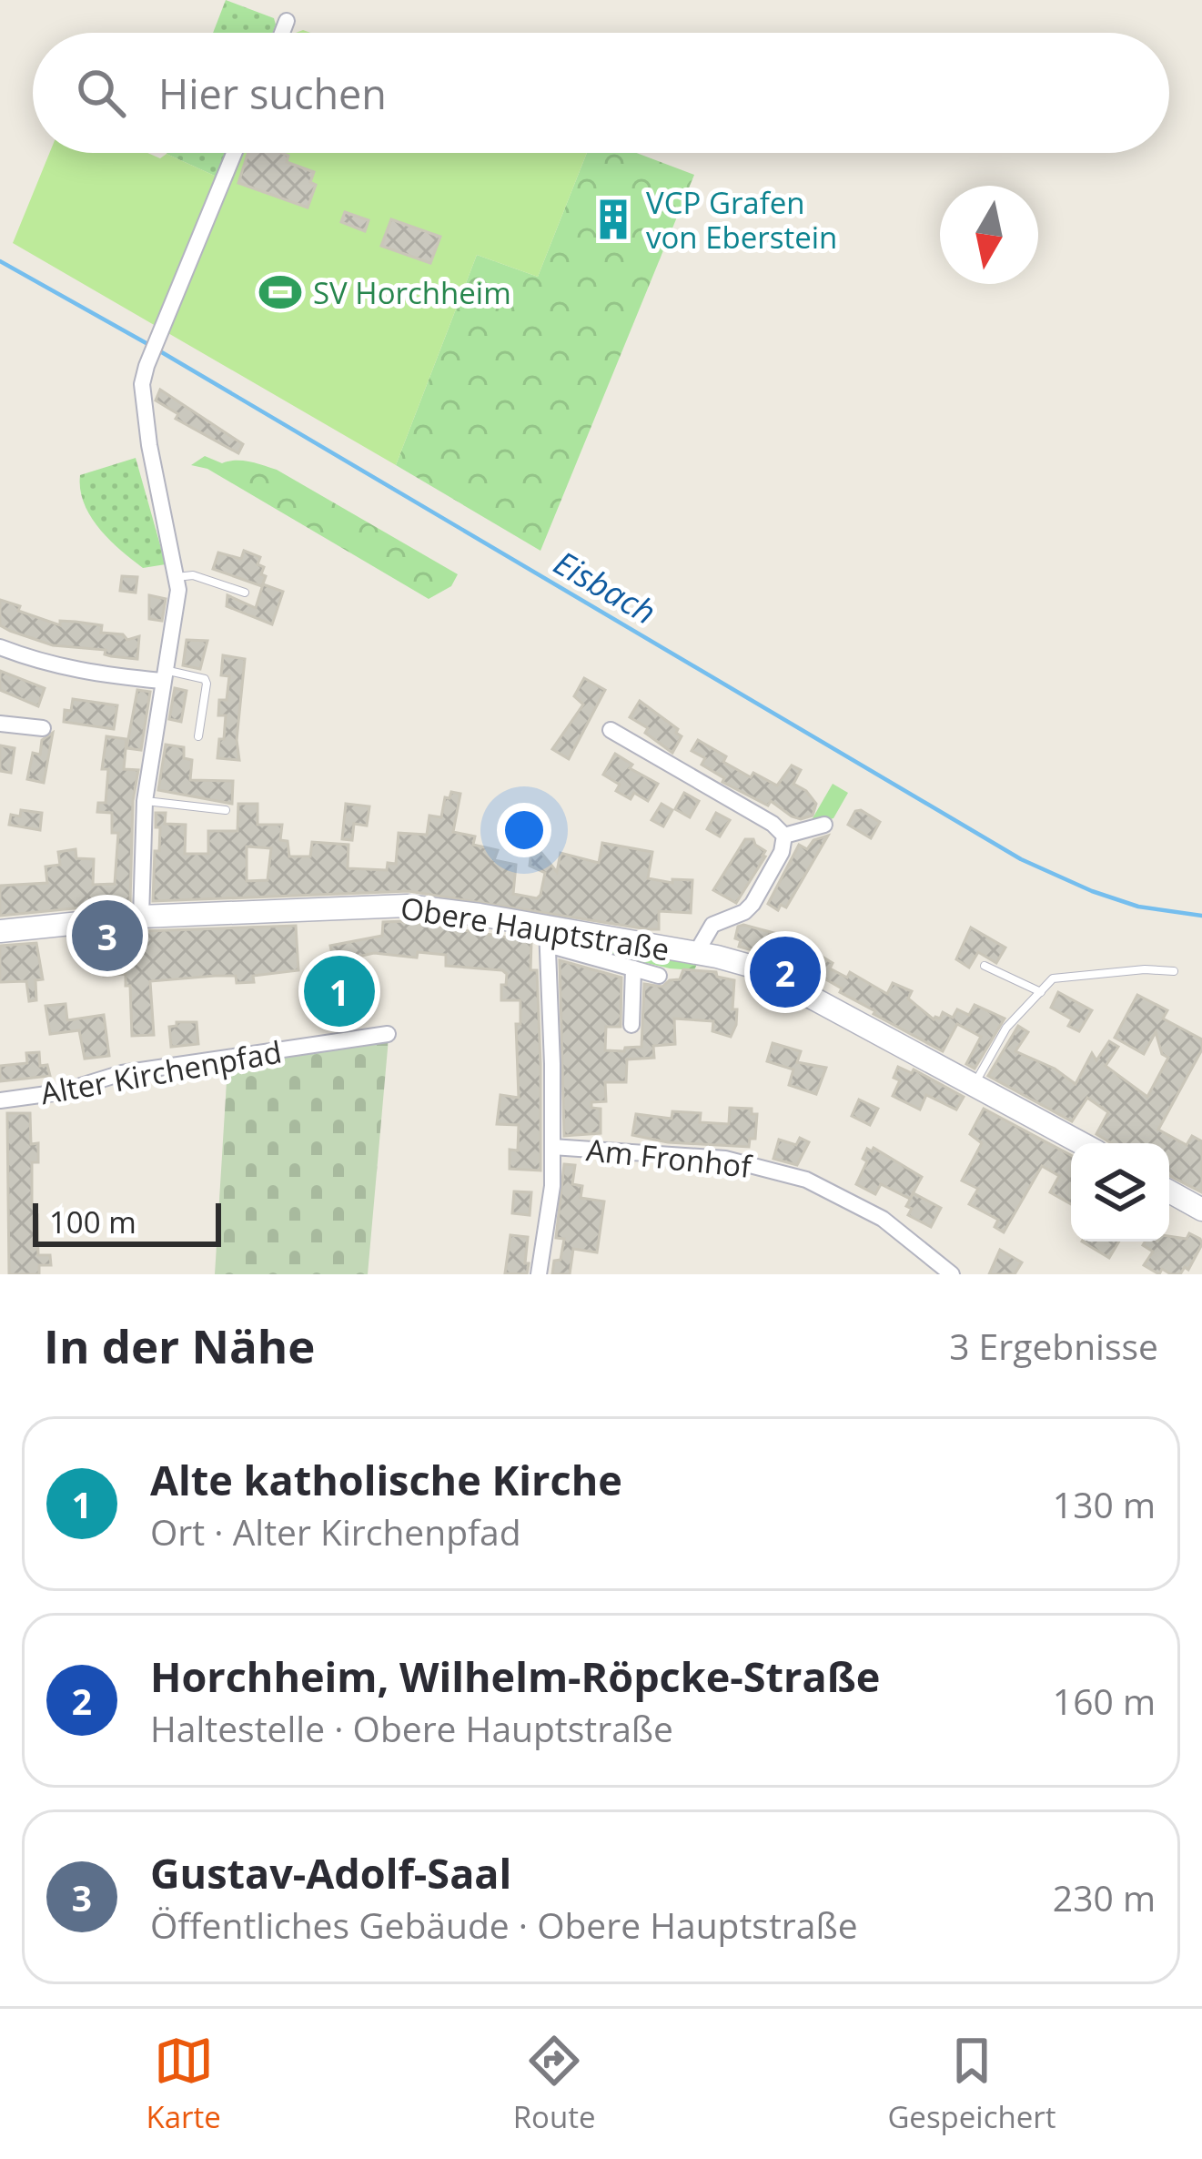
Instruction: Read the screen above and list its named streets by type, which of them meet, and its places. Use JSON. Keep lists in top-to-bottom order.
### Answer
{
  "streets": {
    "main road": ["Obere Hauptstraße"],
    "street": ["Alter Kirchenpfad", "Am Fronhof"]
  },
  "water": ["Eisbach"],
  "places": {
    "building": ["VCP Grafen von Eberstein"],
    "sports": ["SV Horchheim"]
  },
  "scale_bar": "100 m",
  "north": "bottom",
  "page": {
    "search": "Hier suchen",
    "pins": ["3", "2", "1"],
    "scale": "100 m",
    "heading": ["In der Nähe", "3 Ergebnisse"],
    "list": [
      {
        "mark": "1",
        "name": "Alte katholische Kirche",
        "note": "Ort · Alter Kirchenpfad",
        "value": "130 m"
      },
      {
        "mark": "2",
        "name": "Horchheim, Wilhelm-Röpcke-Straße",
        "note": "Haltestelle · Obere Hauptstraße",
        "value": "160 m"
      },
      {
        "mark": "3",
        "name": "Gustav-Adolf-Saal",
        "note": "Öffentliches Gebäude · Obere Hauptstraße",
        "value": "230 m"
      }
    ],
    "nav": ["Karte", "Route", "Gespeichert"]
  }
}
